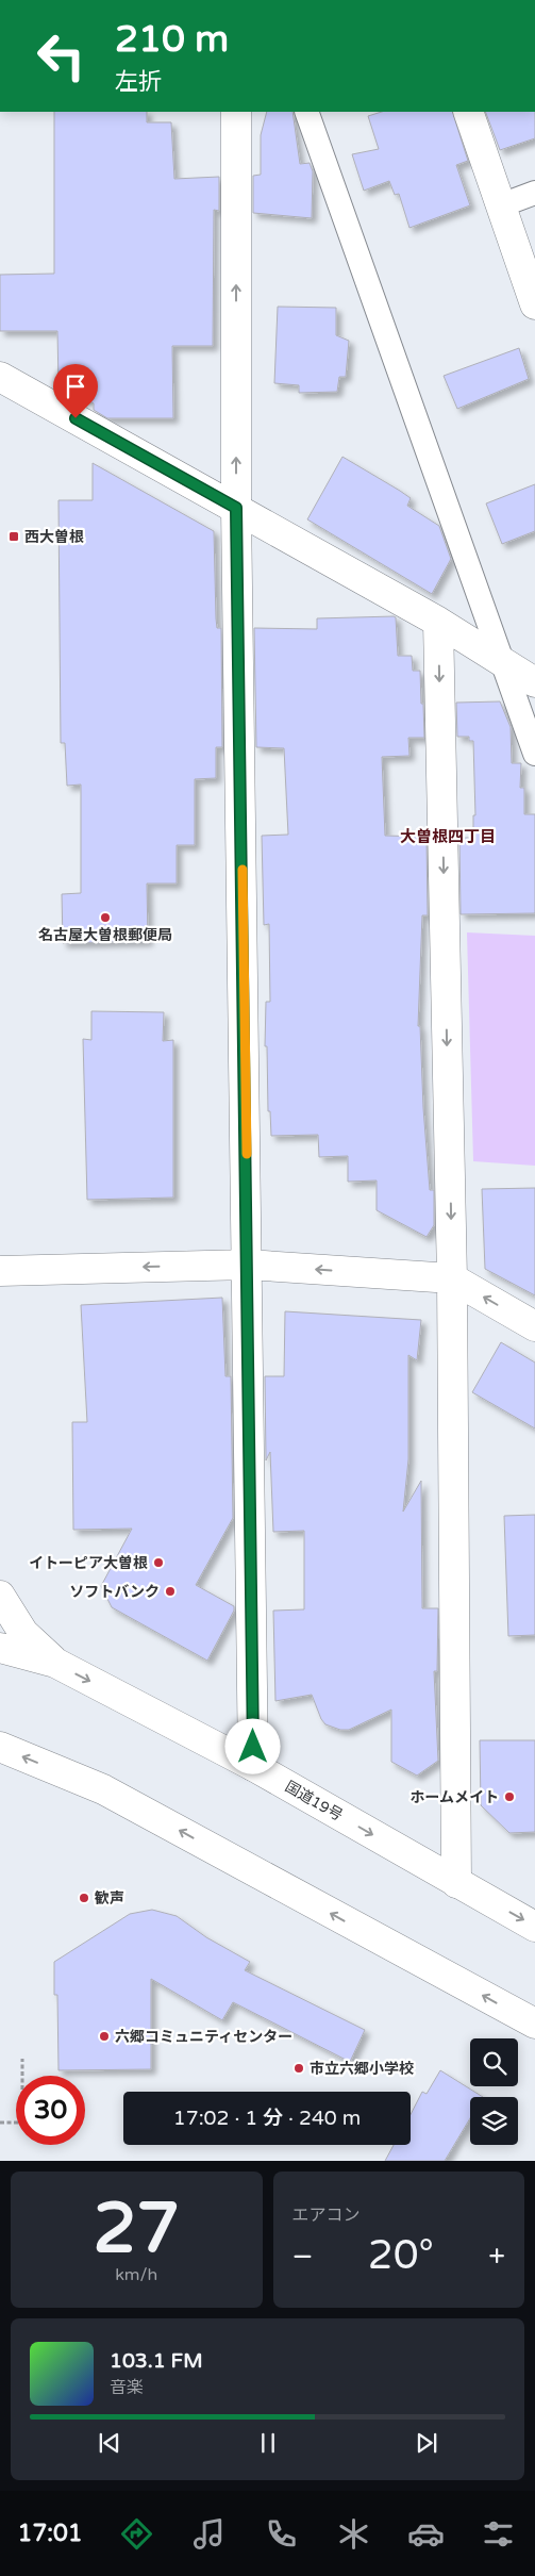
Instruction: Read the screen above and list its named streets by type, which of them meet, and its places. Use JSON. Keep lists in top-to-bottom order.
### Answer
{
  "streets": {
    "main road": ["国道19号"]
  },
  "districts": ["大曽根四丁目"],
  "places": {
    "transit": ["西大曽根"],
    "other": [
      "名古屋大曽根郵便局",
      "イトーピア大曽根",
      "ソフトバンク",
      "ホームメイト",
      "歓声",
      "六郷コミュニティセンター",
      "市立六郷小学校"
    ]
  },
  "page": {
    "turn": ["210 m", "左折"],
    "limit": "30",
    "trip": "17:02 · 1 分 · 240 m",
    "tile": [
      ["27", "km/h"],
      "エアコン"
    ],
    "heat": ["−", "20°", "+"],
    "song": ["103.1 FM", "音楽"],
    "tabs": "17:01"
  }
}
